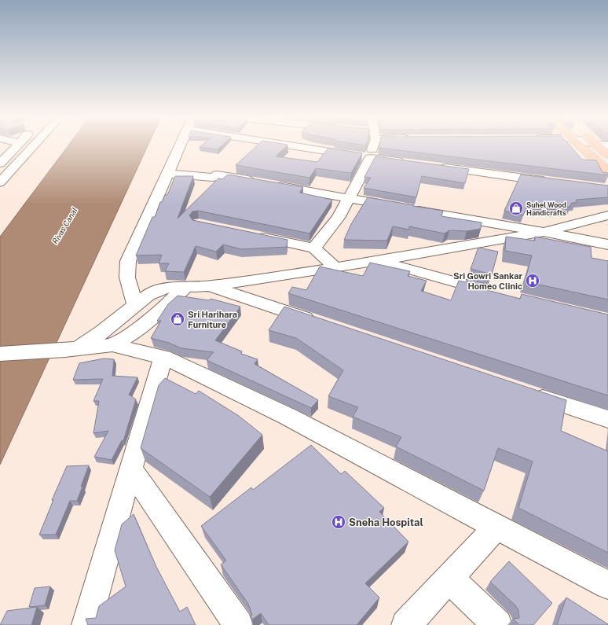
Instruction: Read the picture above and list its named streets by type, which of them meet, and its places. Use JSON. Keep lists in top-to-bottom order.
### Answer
{
  "water": ["Rivas Canal"],
  "places": {
    "shop": ["Suhel Wood Handicrafts", "Sri Harihara Furniture"],
    "hospital": ["Sri Gowri Sankar Homeo Clinic", "Sneha Hospital"]
  }
}
